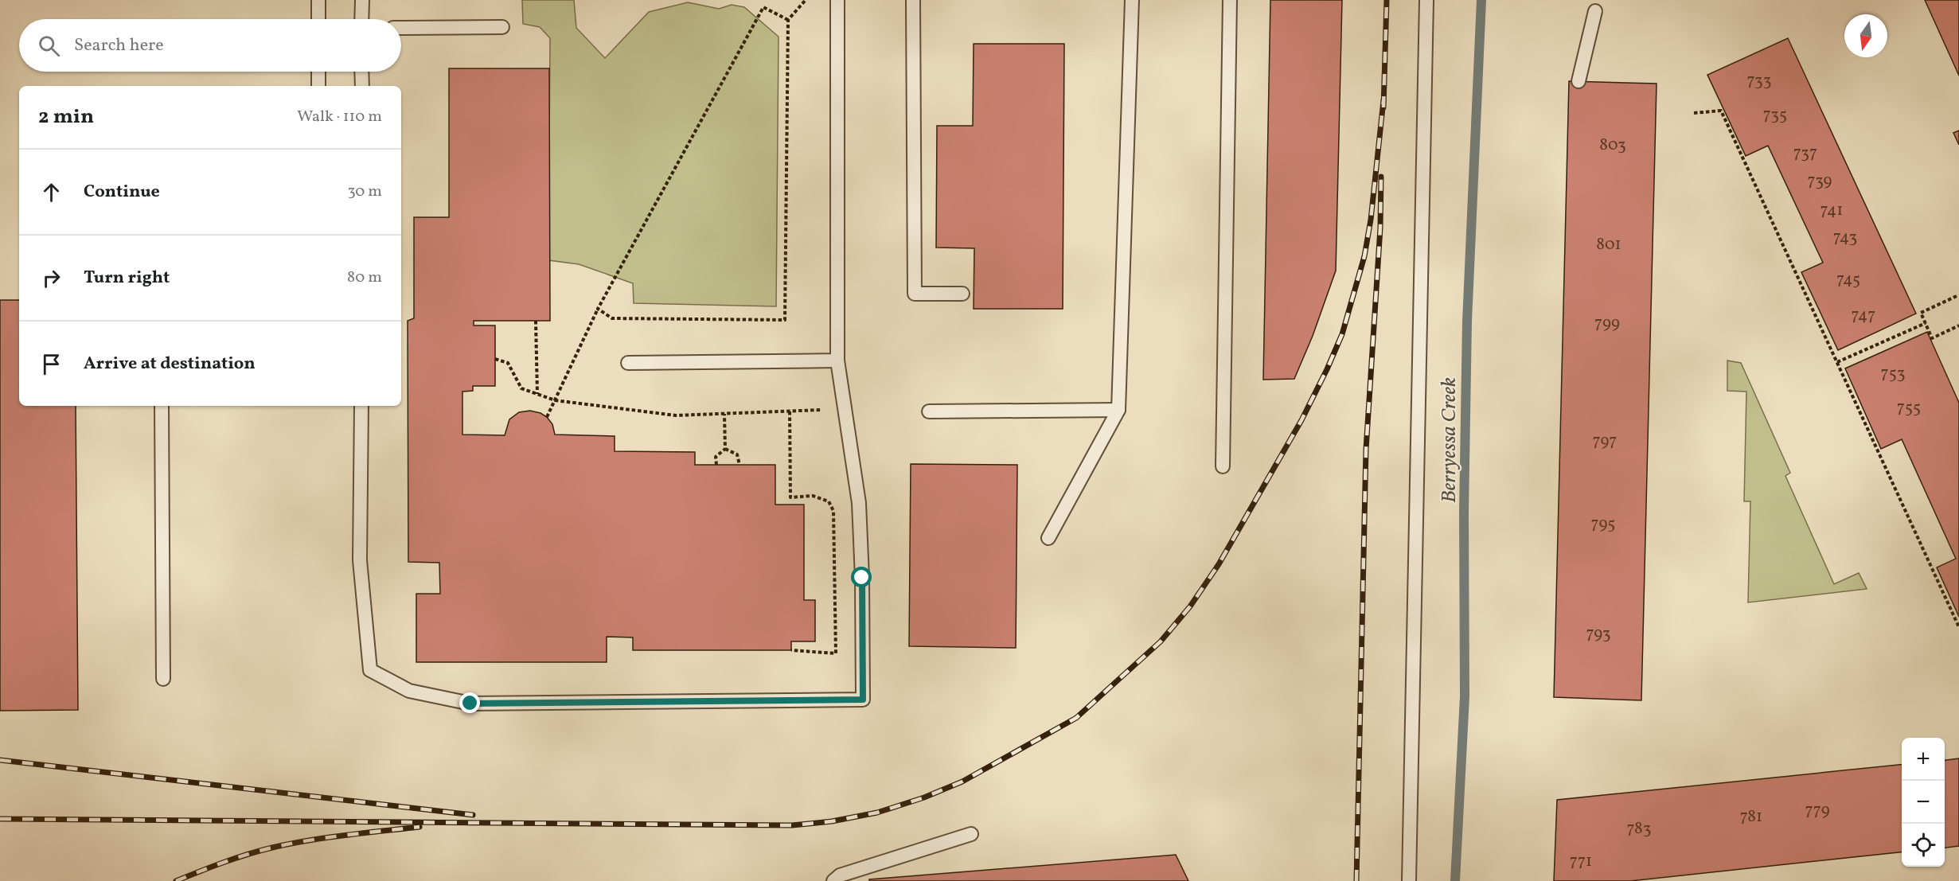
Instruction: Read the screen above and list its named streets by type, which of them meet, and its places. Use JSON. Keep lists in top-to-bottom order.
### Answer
{
  "water": ["Berryessa Creek"],
  "house_numbers": [
    "733",
    "735",
    "803",
    "737",
    "739",
    "741",
    "743",
    "801",
    "745",
    "747",
    "799",
    "753",
    "755",
    "797",
    "795",
    "793",
    "779",
    "781",
    "783",
    "771"
  ],
  "north": "bottom",
  "page": {
    "search": "Search here",
    "heading": ["2 min", "Walk · 110 m"],
    "list": [
      ["Continue", "30 m"],
      ["Turn right", "80 m"],
      "Arrive at destination"
    ],
    "map_buttons": ["+", "−"]
  }
}
